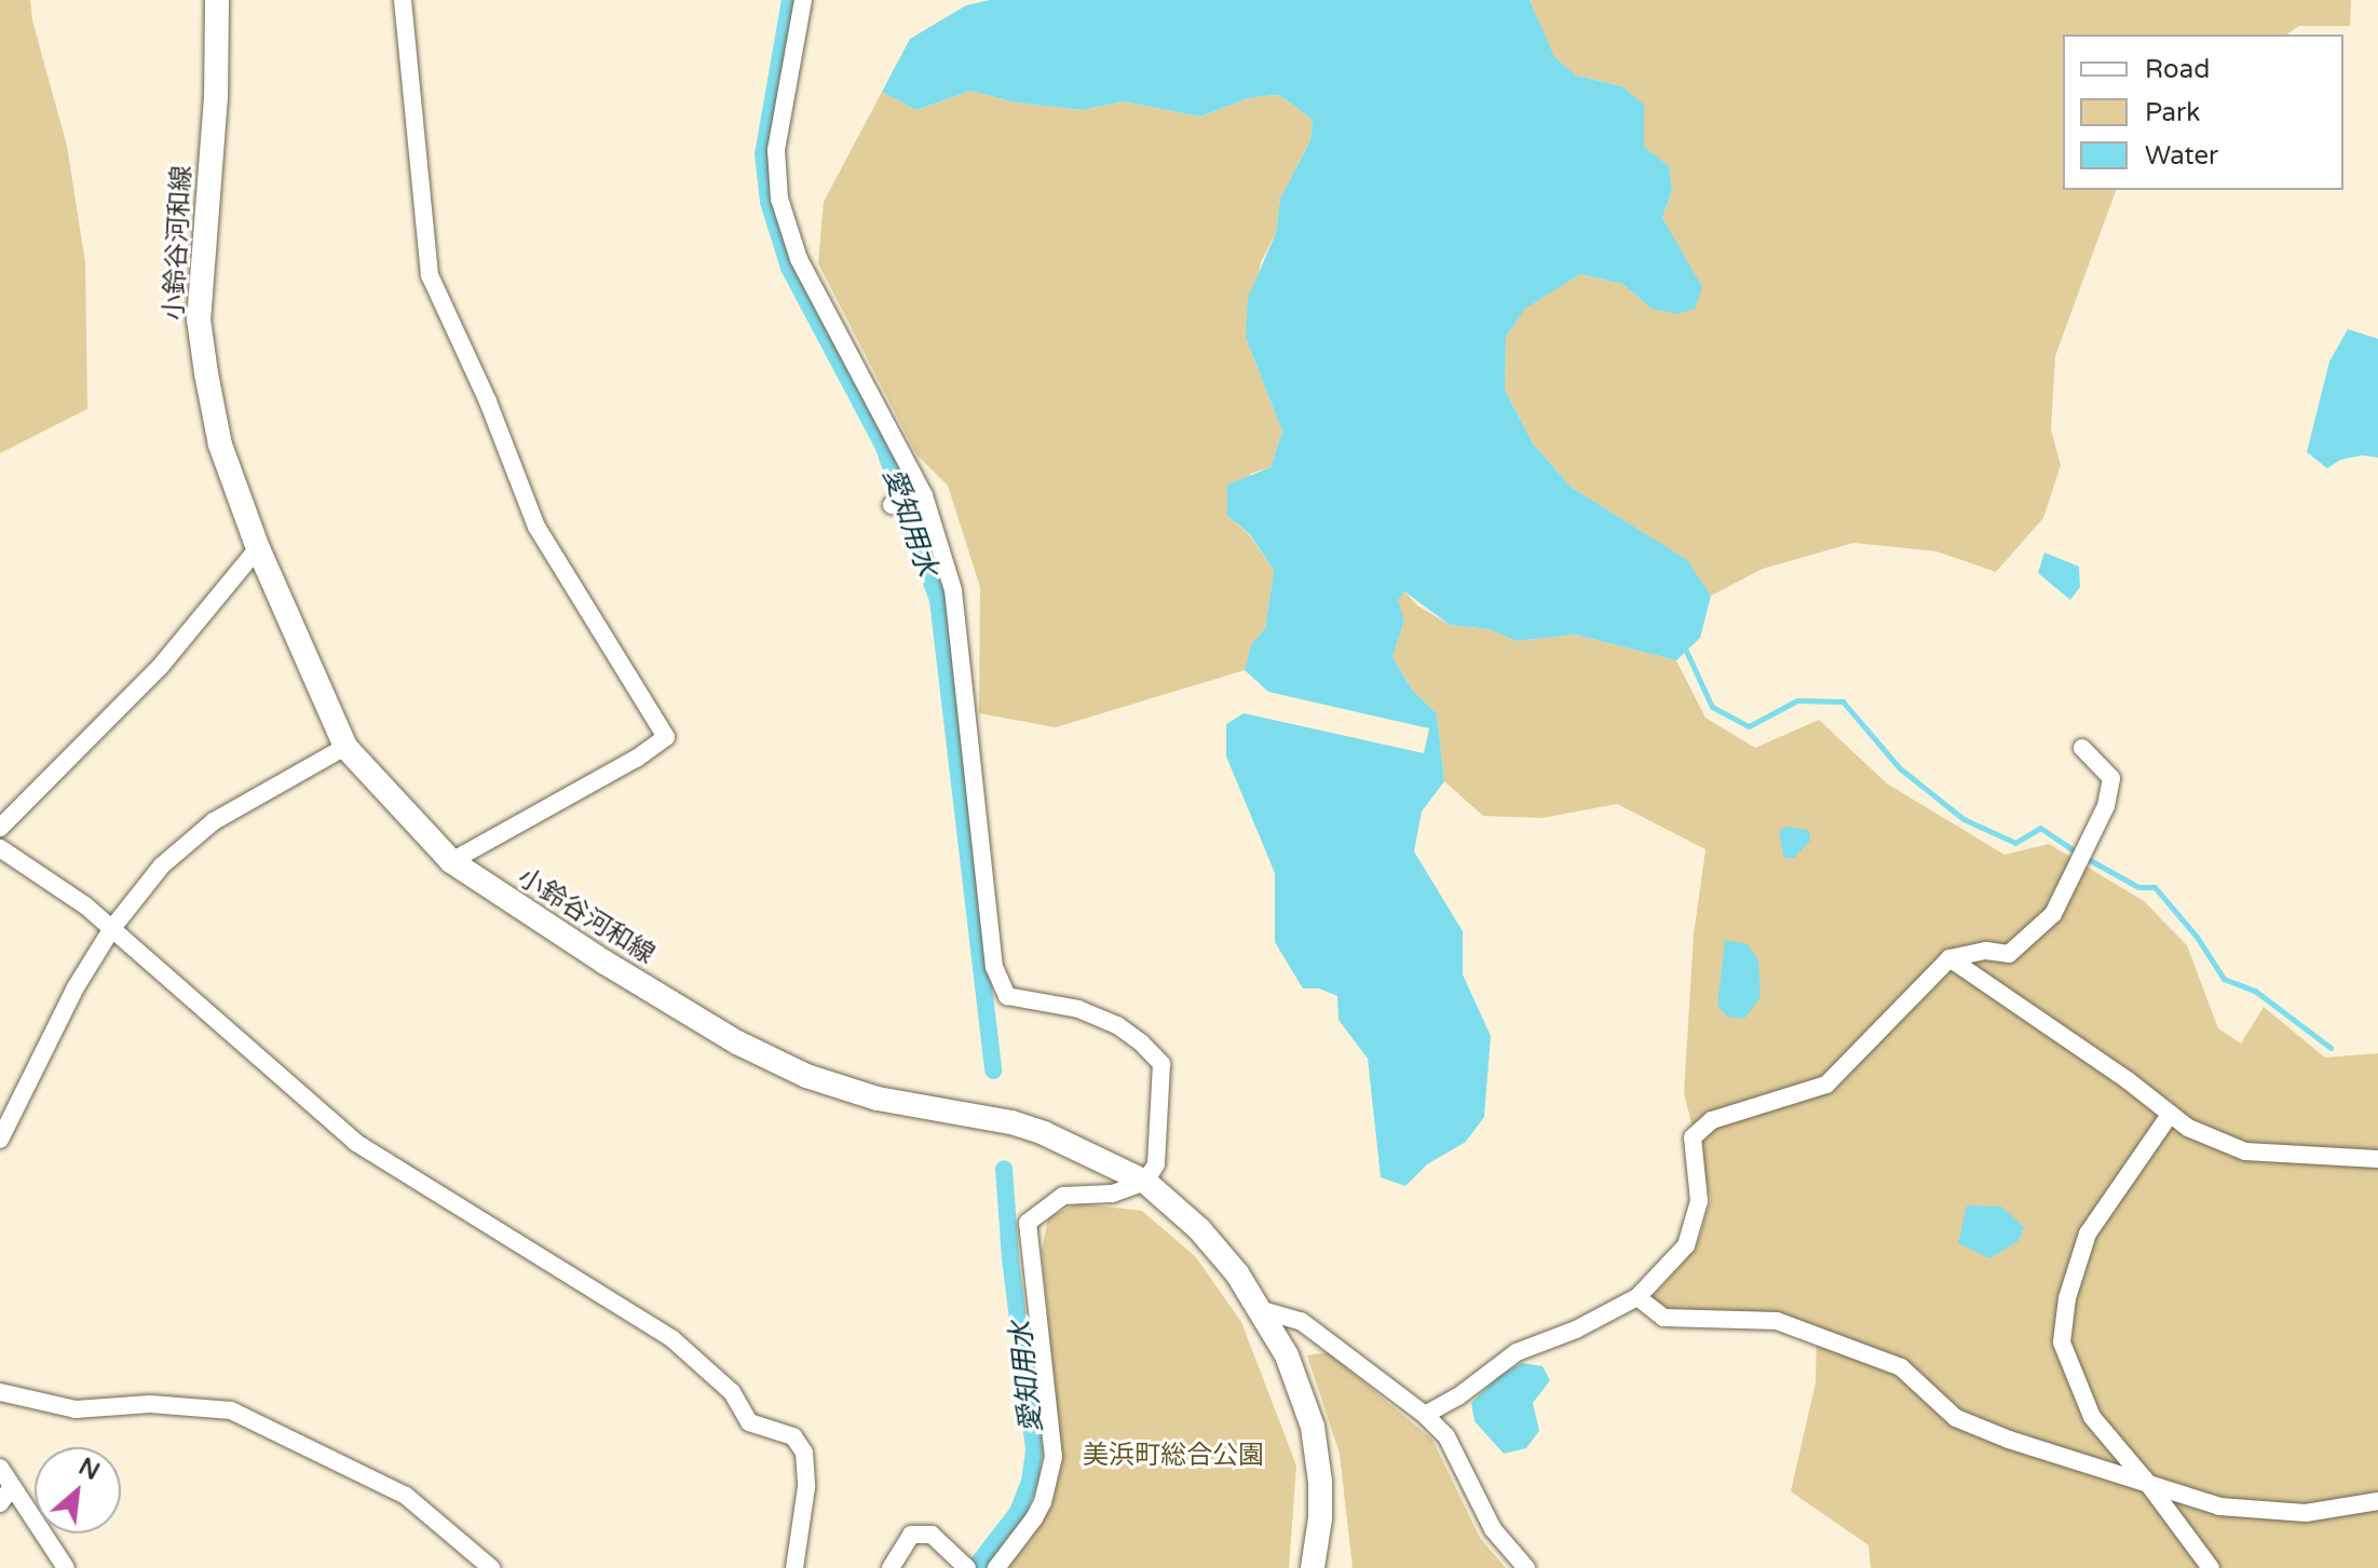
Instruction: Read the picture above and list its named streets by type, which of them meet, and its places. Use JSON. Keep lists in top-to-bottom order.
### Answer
{
  "streets": {
    "main road": ["小鈴谷河和線"]
  },
  "water": ["愛知用水"],
  "parks": ["美浜町総合公園"],
  "legend": ["Road", "Park", "Water"],
  "north": "top right"
}
